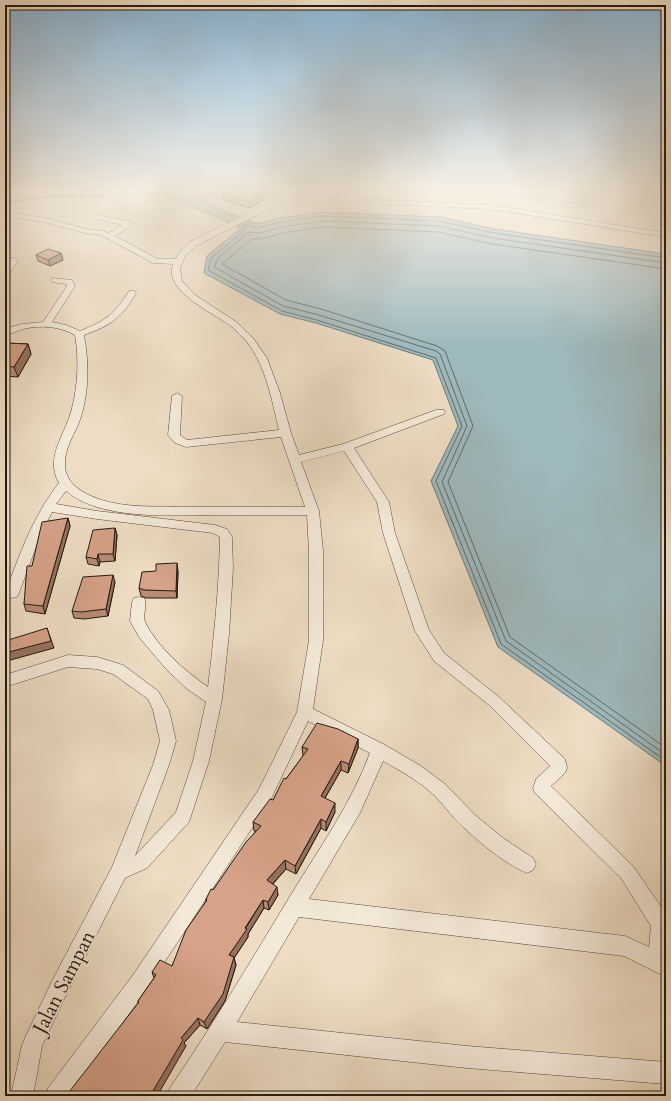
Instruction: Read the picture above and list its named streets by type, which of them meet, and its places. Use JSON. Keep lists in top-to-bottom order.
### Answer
{
  "streets": {
    "street": ["Jalan Sampan"]
  }
}
